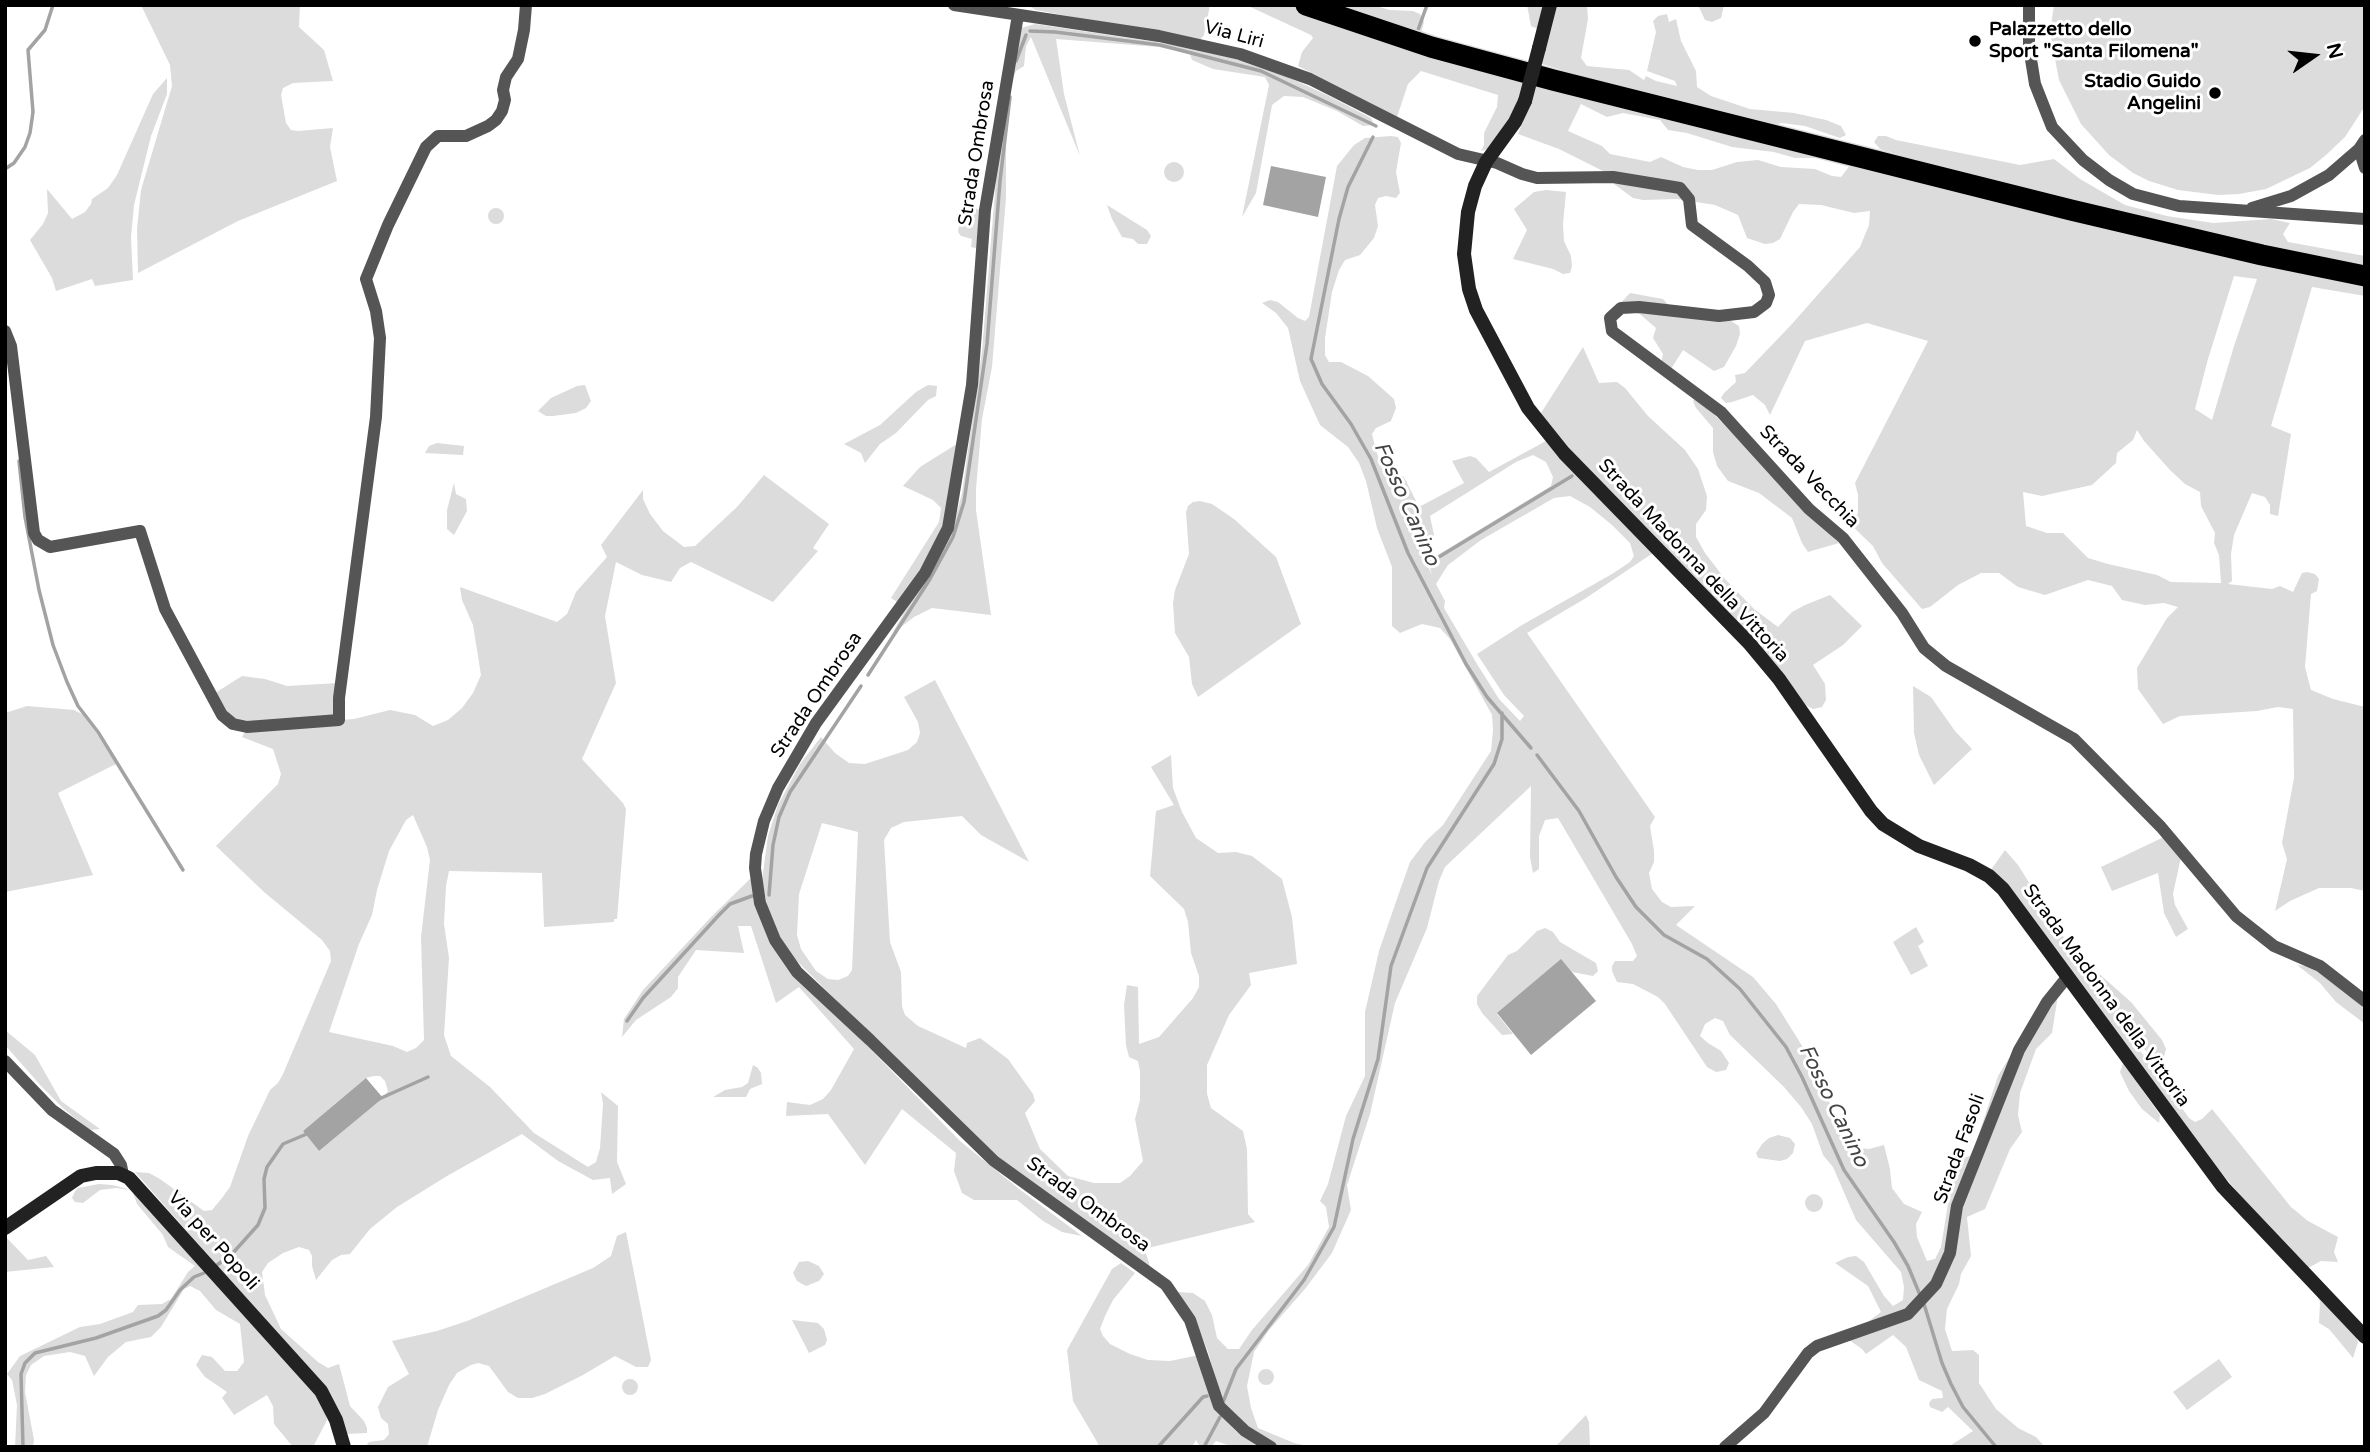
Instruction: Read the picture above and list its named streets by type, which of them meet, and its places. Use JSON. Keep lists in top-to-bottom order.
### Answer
{
  "streets": {
    "street": [
      "Via Liri",
      "Strada Ombrosa",
      "Strada Vecchia",
      "Strada Madonna della Vittoria",
      "Strada Fasoli",
      "Via per Popoli"
    ]
  },
  "crossings": [
    ["Via Liri", "Strada Ombrosa"],
    ["Via Liri", "Strada Vecchia"],
    ["Via Liri", "Strada Madonna della Vittoria"],
    ["Strada Vecchia", "Strada Madonna della Vittoria"],
    ["Strada Madonna della Vittoria", "Strada Fasoli"]
  ],
  "water": ["Fosso Canino"],
  "places": ["Palazzetto dello Sport \"Santa Filomena\"", "Stadio Guido Angelini"],
  "north": "right"
}
